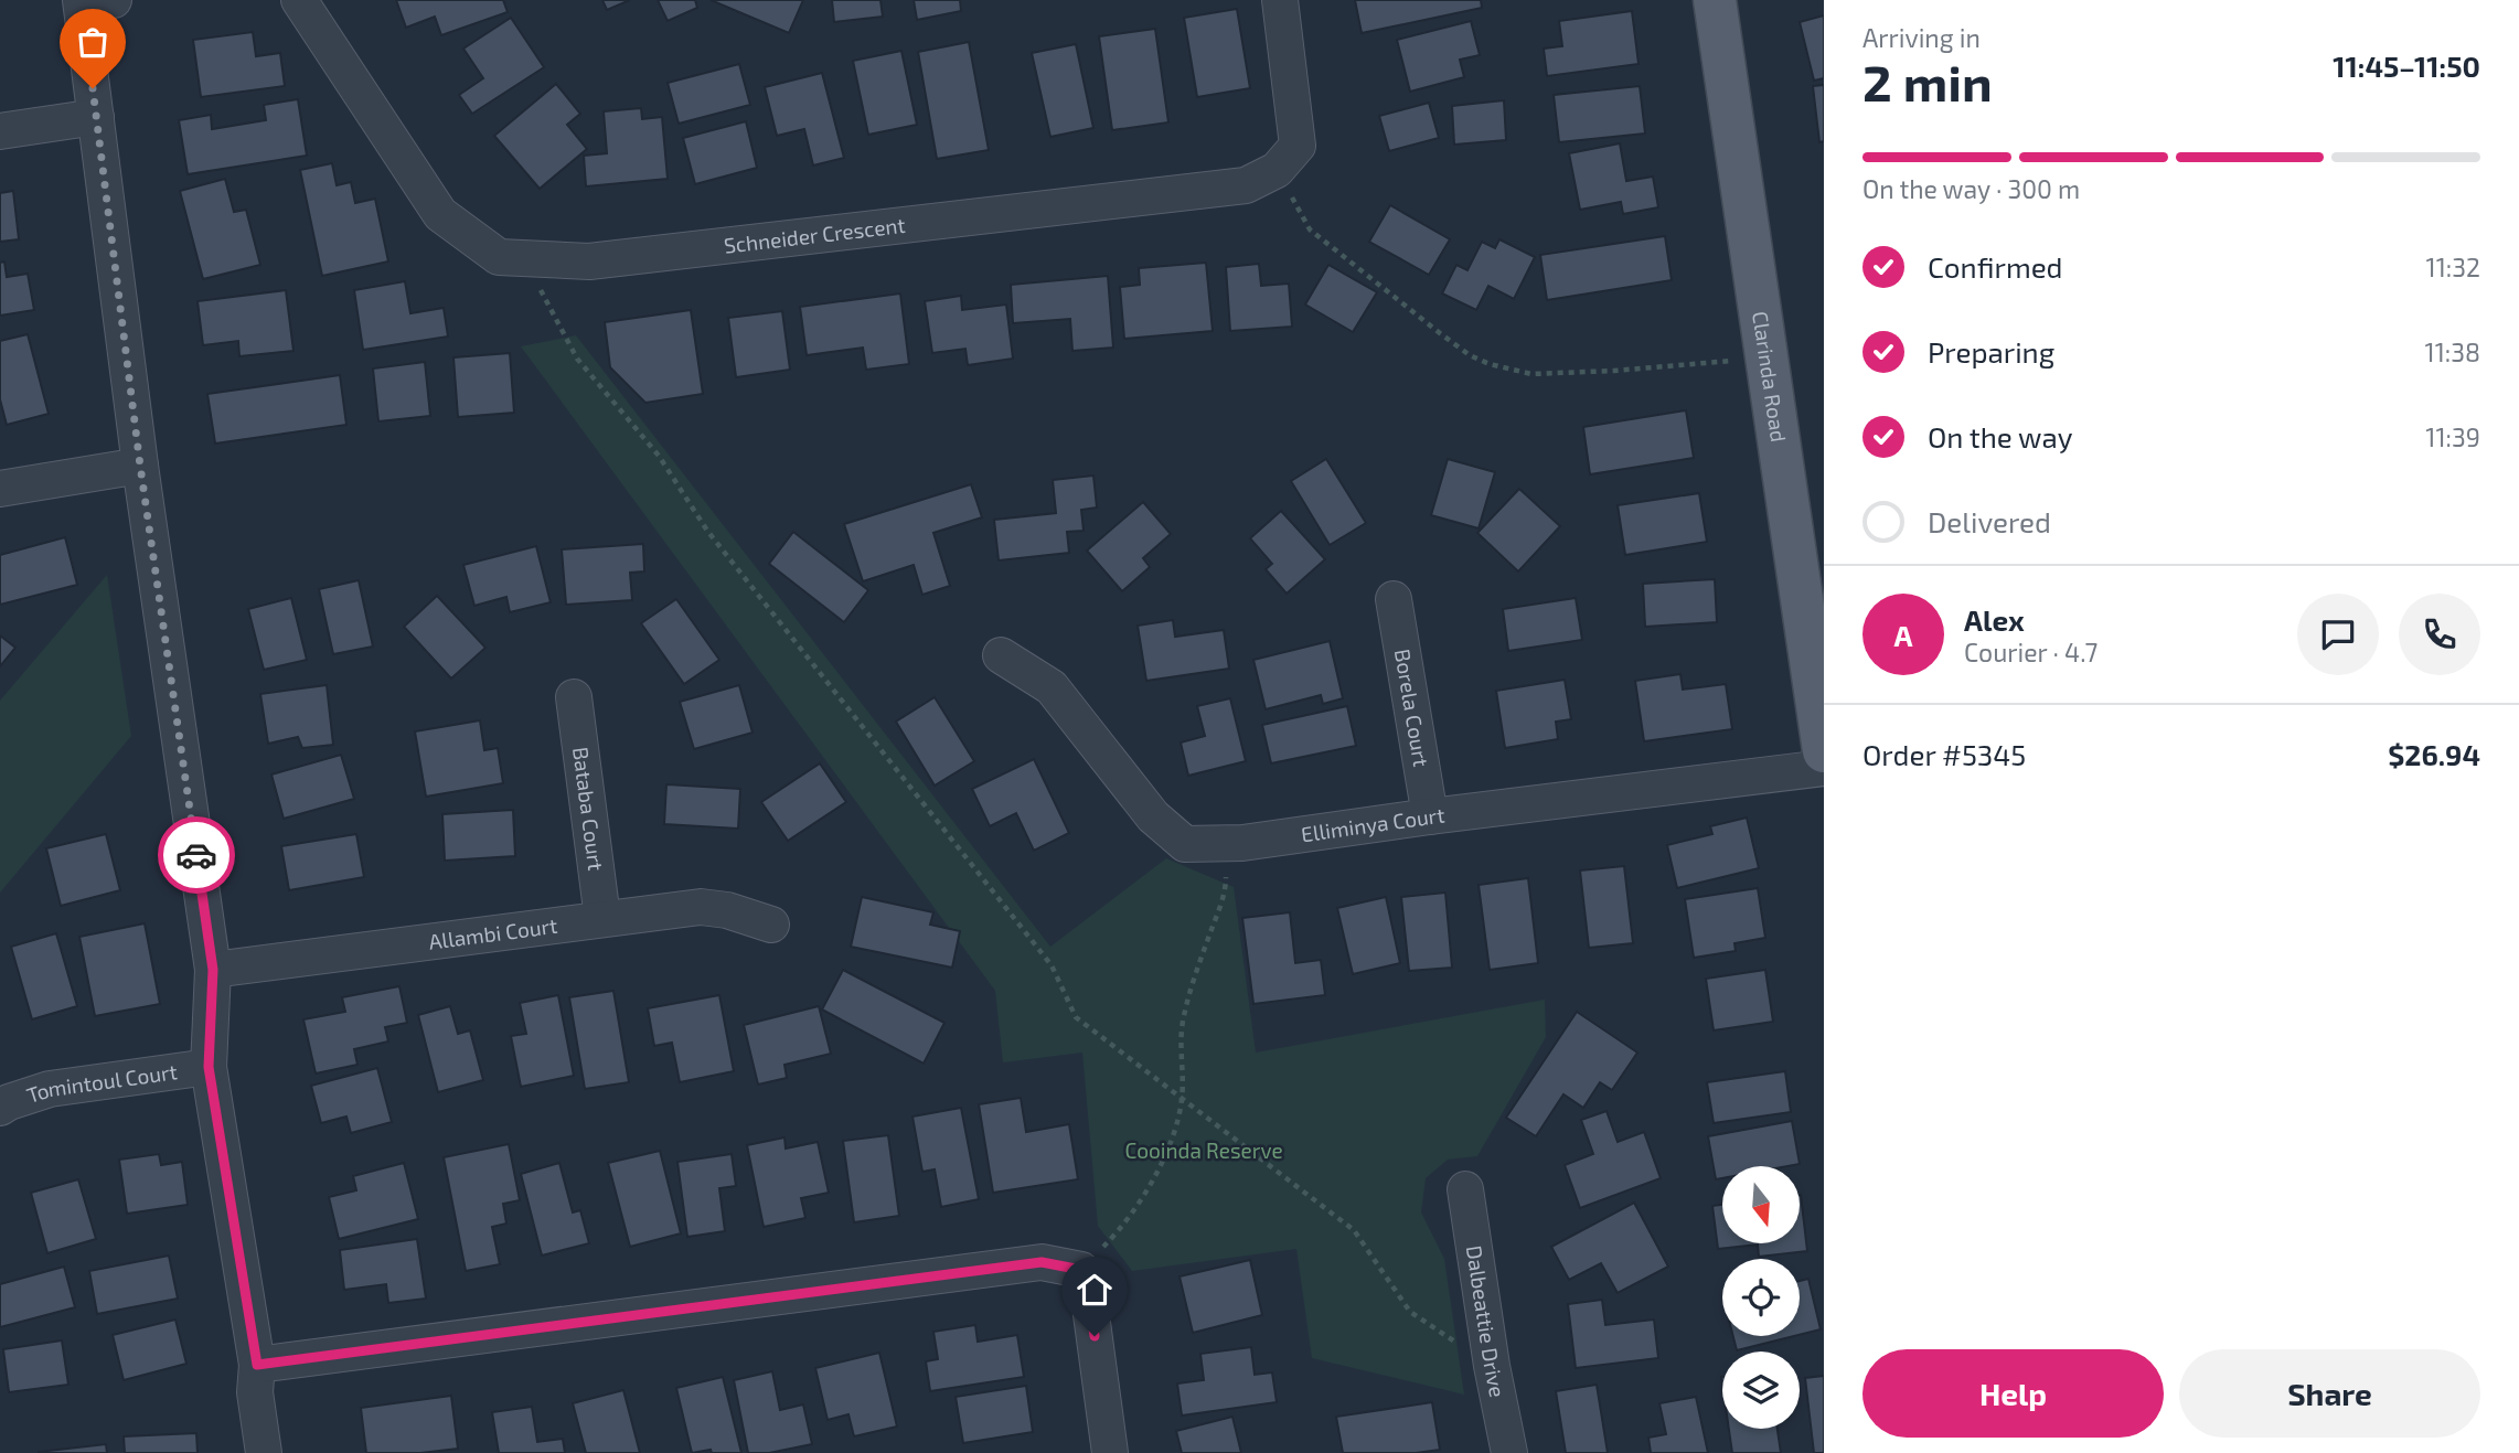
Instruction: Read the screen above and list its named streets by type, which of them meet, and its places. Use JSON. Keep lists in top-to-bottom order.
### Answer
{
  "streets": {
    "main road": ["Clarinda Road"],
    "street": [
      "Schneider Crescent",
      "Borela Court",
      "Bataba Court",
      "Elliminya Court",
      "Allambi Court",
      "Tomintoul Court",
      "Dalbeattie Drive"
    ]
  },
  "crossings": [
    ["Borela Court", "Elliminya Court"],
    ["Bataba Court", "Allambi Court"]
  ],
  "parks": ["Cooinda Reserve"],
  "north": "bottom",
  "page": {
    "heading": ["2 min", "Arriving in", "11:45–11:50"],
    "panel": [
      "Alex",
      "Courier · 4.7",
      "Order #5345",
      "$26.94"
    ],
    "bar": "On the way · 300 m",
    "list": [
      ["Confirmed", "11:32"],
      ["Preparing", "11:38"],
      ["On the way", "11:39"],
      "Delivered"
    ],
    "round": "A",
    "buttons": ["Help", "Share"]
  }
}
